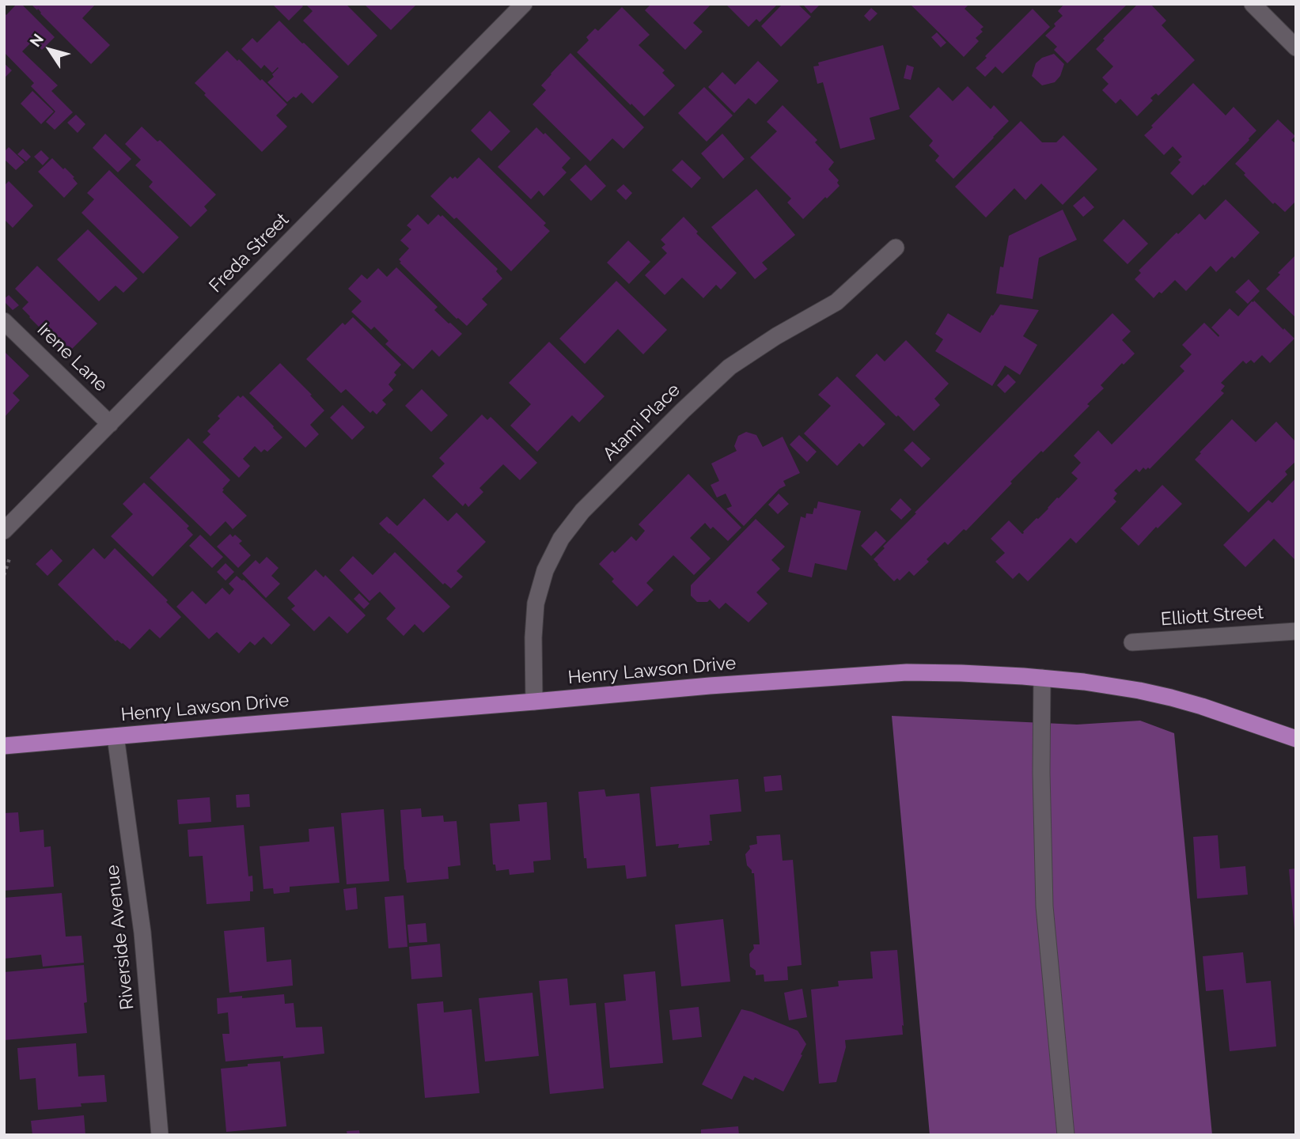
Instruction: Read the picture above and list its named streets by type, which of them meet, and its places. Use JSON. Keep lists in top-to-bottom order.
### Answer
{
  "streets": {
    "main road": ["Henry Lawson Drive"],
    "street": [
      "Freda Street",
      "Irene Lane",
      "Atami Place",
      "Elliott Street",
      "Riverside Avenue"
    ]
  },
  "crossings": [
    ["Freda Street", "Irene Lane"],
    ["Atami Place", "Henry Lawson Drive"],
    ["Henry Lawson Drive", "Riverside Avenue"]
  ],
  "north": "top left"
}
